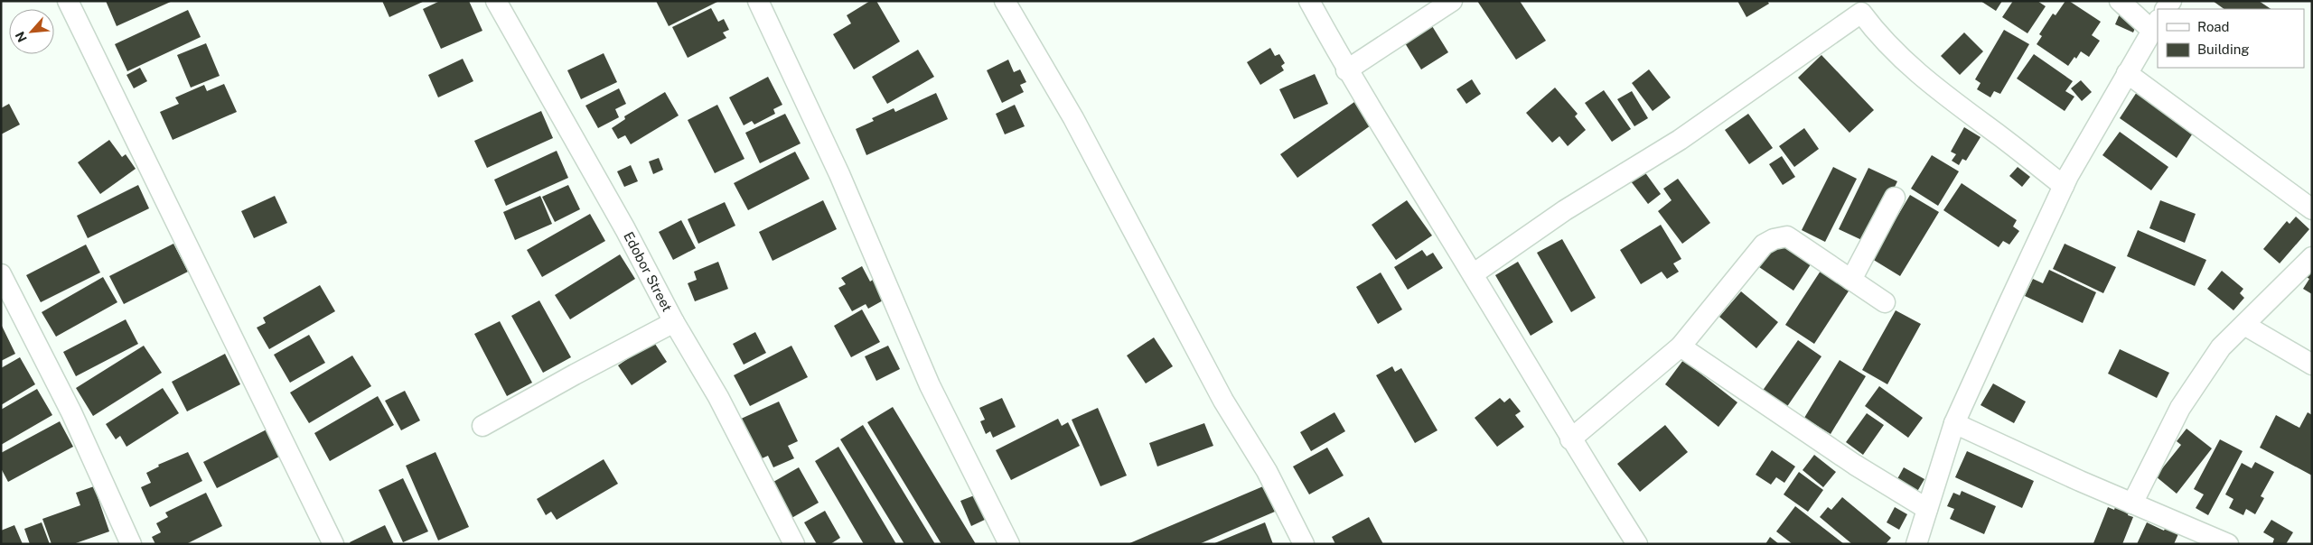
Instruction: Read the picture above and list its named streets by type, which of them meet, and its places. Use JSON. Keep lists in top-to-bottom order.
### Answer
{
  "streets": {
    "street": ["Edobor Street"]
  },
  "legend": ["Road", "Building"],
  "north": "bottom left"
}
